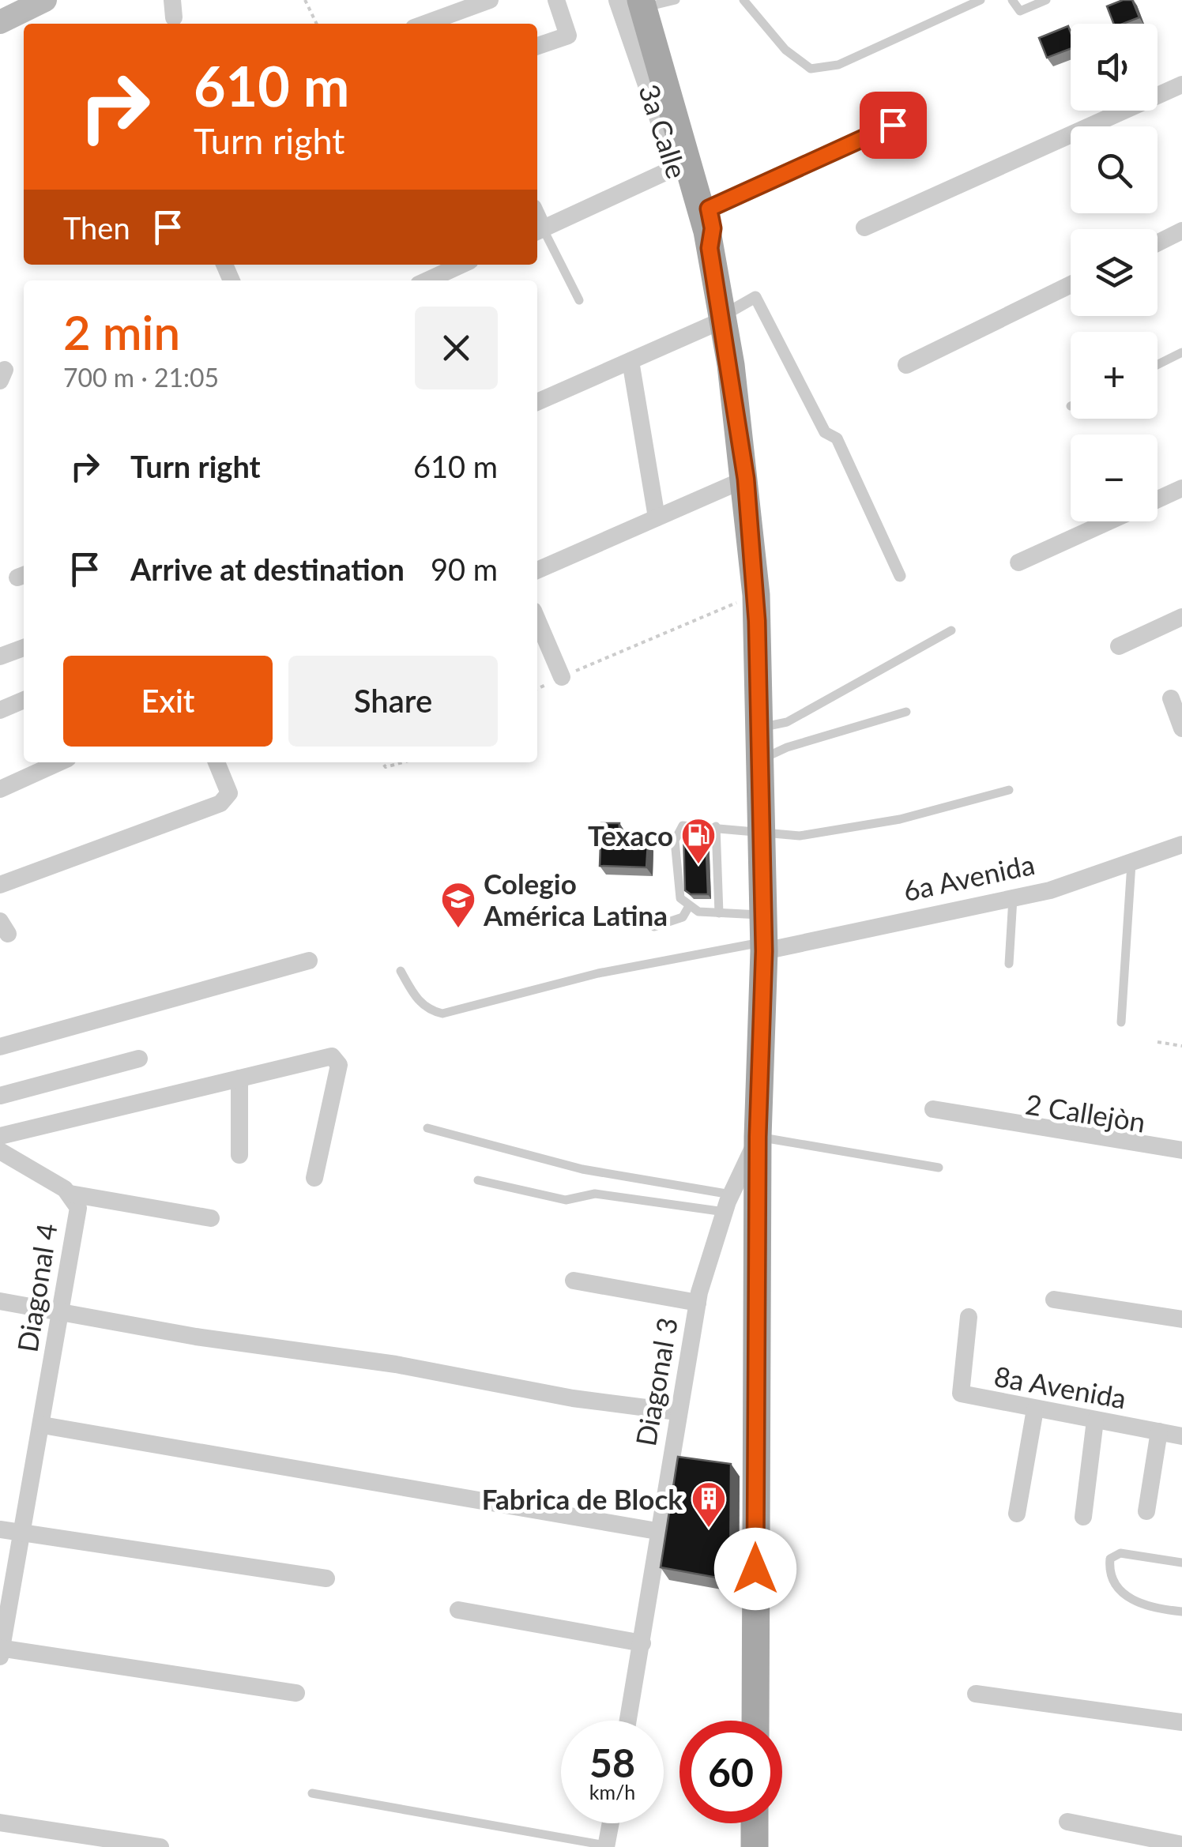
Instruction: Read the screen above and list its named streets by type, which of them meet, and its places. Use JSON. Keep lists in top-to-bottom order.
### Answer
{
  "streets": {
    "main road": ["3a Calle"],
    "street": [
      "6a Avenida",
      "Diagonal 4",
      "Diagonal 3",
      "8a Avenida"
    ],
    "lane": ["2 Callejòn"]
  },
  "crossings": [
    ["3a Calle", "6a Avenida"],
    ["3a Calle", "Diagonal 3"]
  ],
  "places": {
    "fuel station": ["Texaco"],
    "school or university": ["Colegio América Latina"],
    "building": ["Fabrica de Block"]
  },
  "page": {
    "map_buttons": ["+", "−"],
    "turn": ["610 m", "Turn right"],
    "then": "Then",
    "heading": ["2 min", "700 m · 21:05"],
    "list": [
      {
        "name": "Turn right",
        "value": "610 m"
      },
      {
        "name": "Arrive at destination",
        "value": "90 m"
      }
    ],
    "buttons": ["Exit", "Share"],
    "speed": "58 km/h",
    "limit": "60"
  }
}
